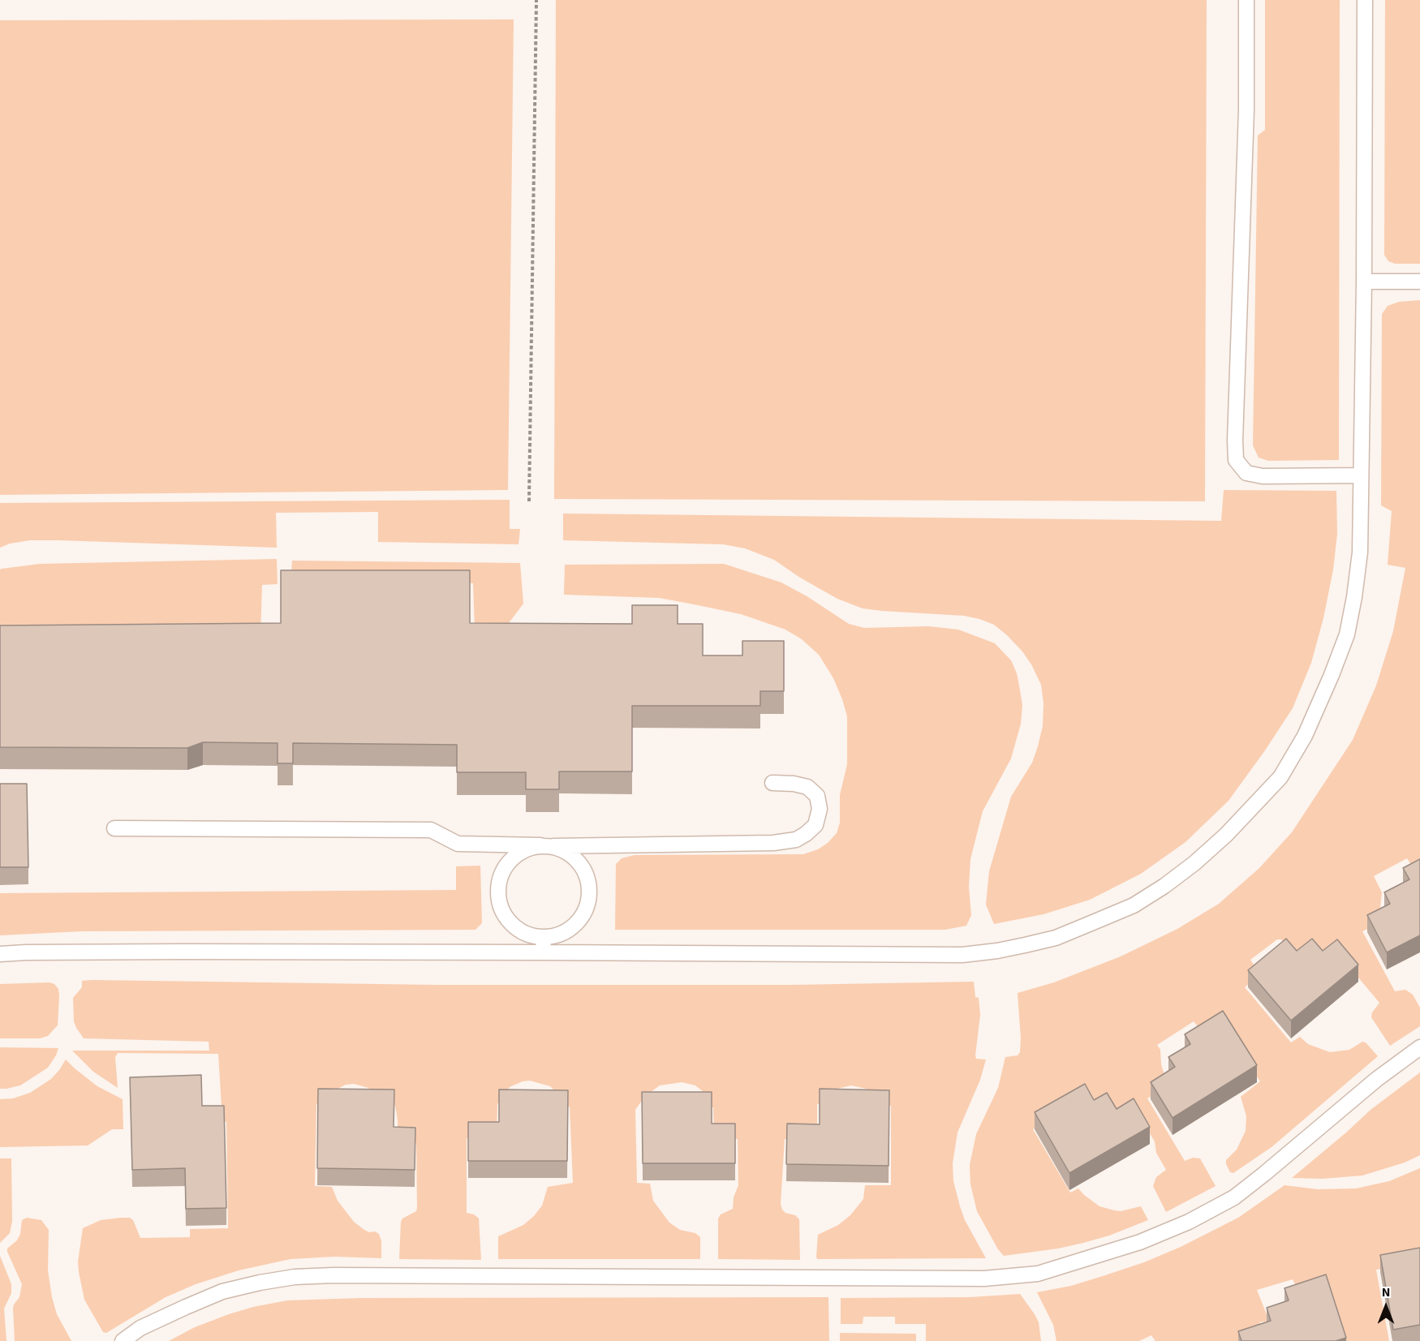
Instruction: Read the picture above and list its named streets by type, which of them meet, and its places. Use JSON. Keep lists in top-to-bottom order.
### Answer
{
  "north": "top"
}
